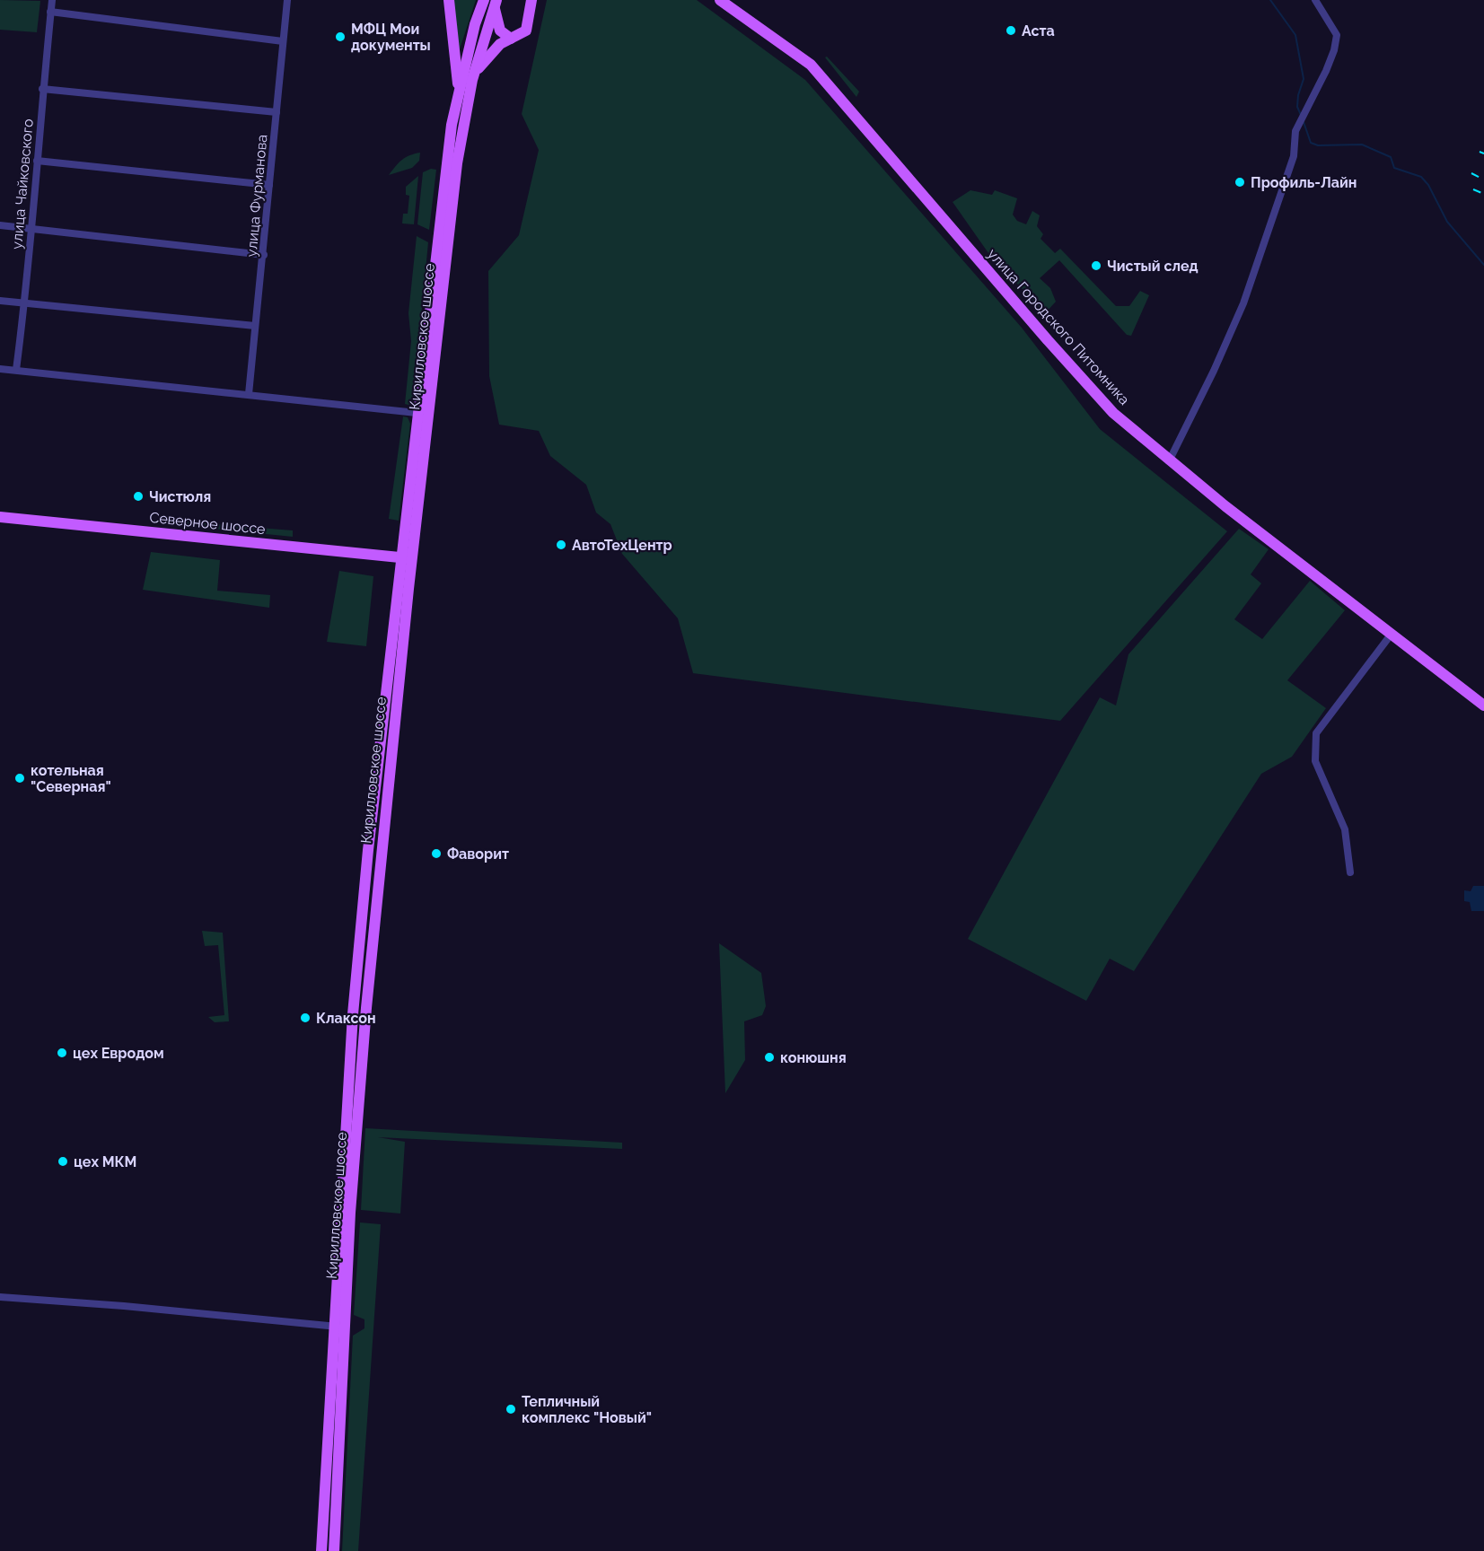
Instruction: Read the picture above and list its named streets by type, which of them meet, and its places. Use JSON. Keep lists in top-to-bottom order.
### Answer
{
  "streets": {
    "main road": ["улица Городского Питомника", "Кирилловское шоссе", "Северное шоссе"],
    "street": ["улица Чайковского", "улица Фурманова"]
  },
  "crossings": [
    ["Кирилловское шоссе", "Северное шоссе"]
  ],
  "places": [
    "Аста",
    "МФЦ Мои документы",
    "Профиль-Лайн",
    "Чистый след",
    "Чистюля",
    "АвтоТехЦентр",
    "котельная \"Северная\"",
    "Фаворит",
    "Клаксон",
    "цех Евродом",
    "конюшня",
    "цех МКМ",
    "Тепличный комплекс \"Новый\""
  ]
}
